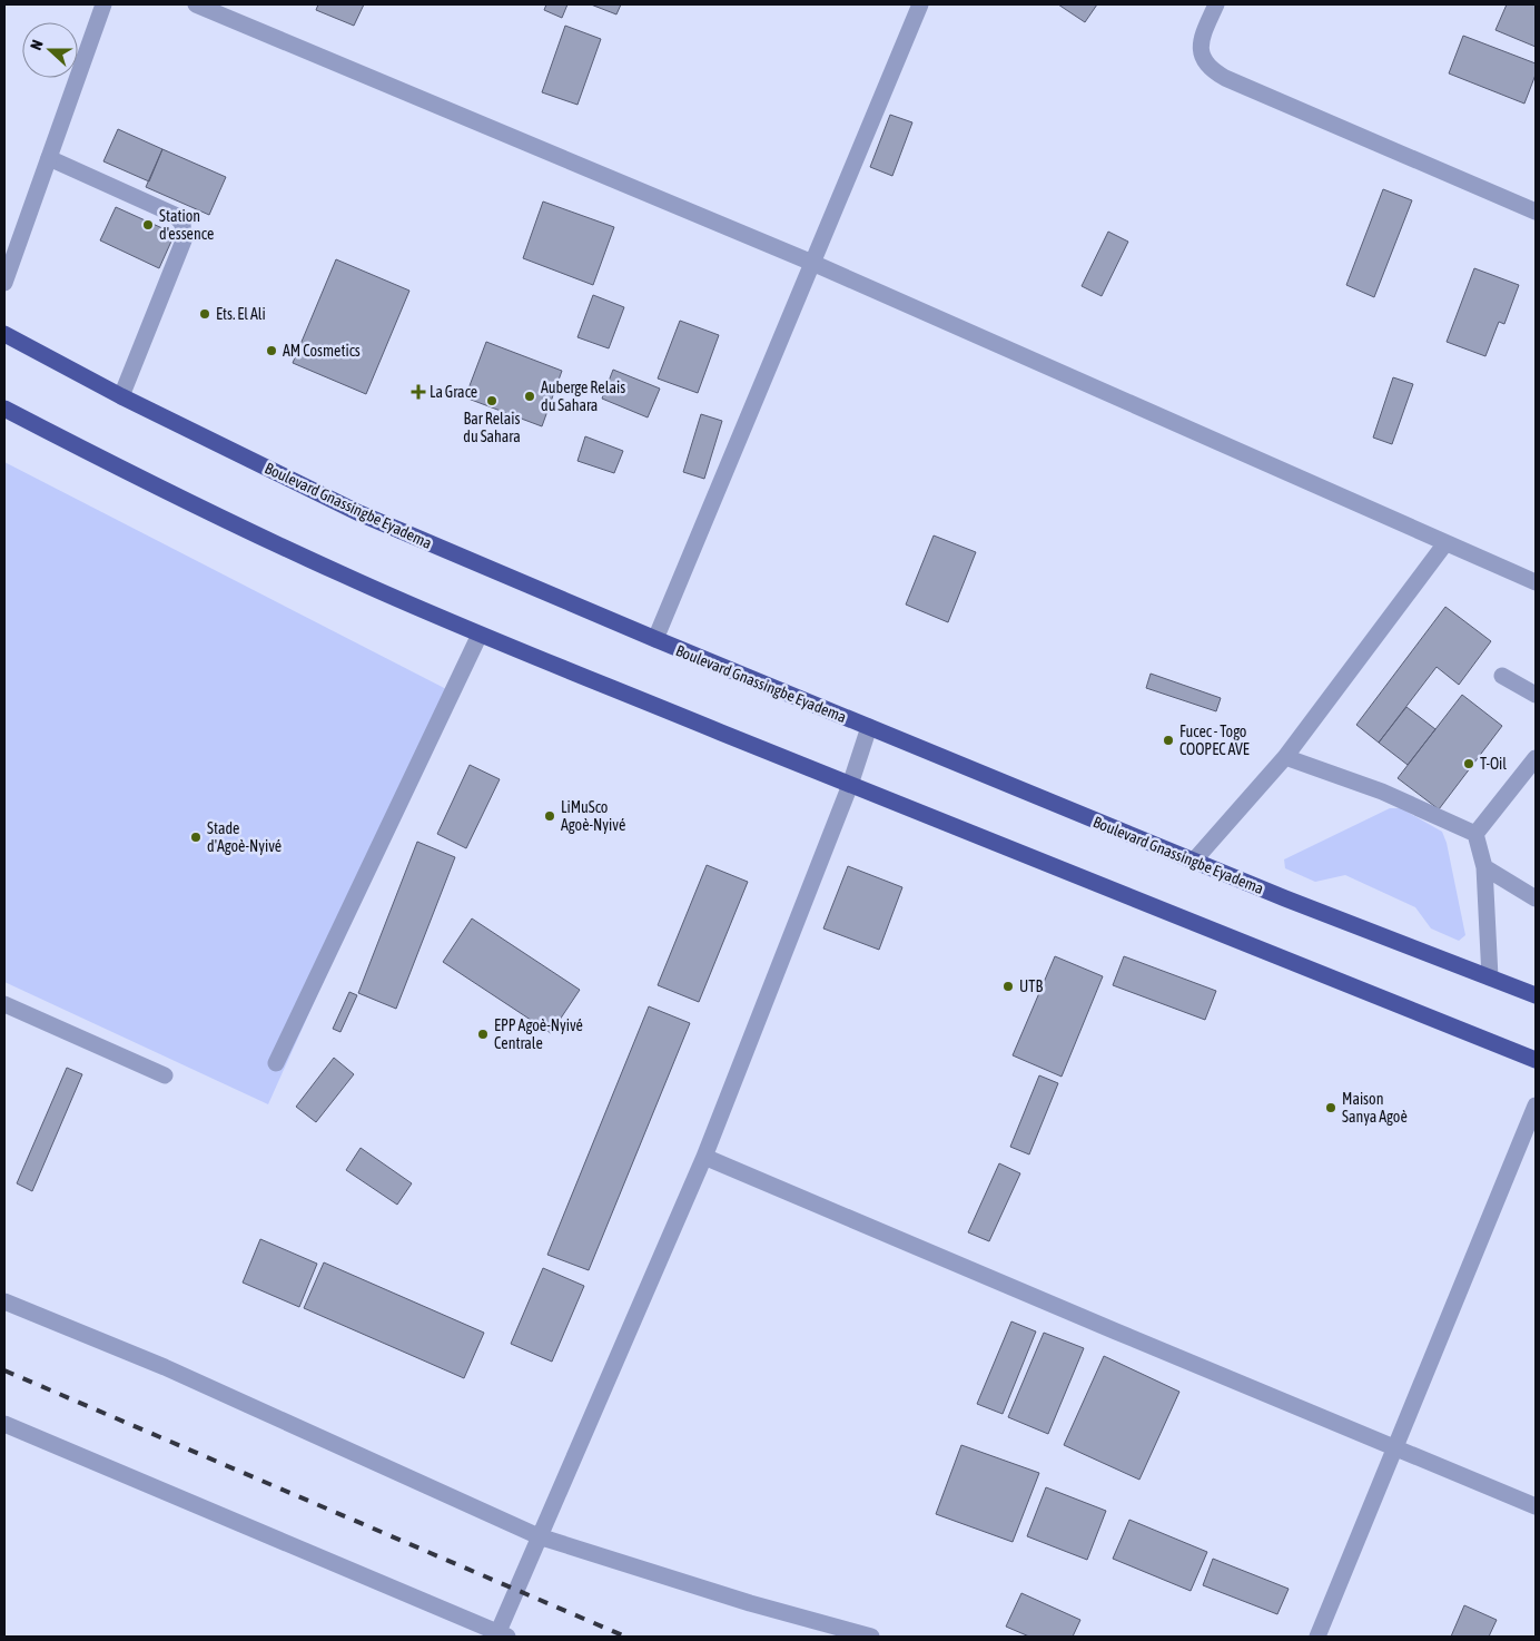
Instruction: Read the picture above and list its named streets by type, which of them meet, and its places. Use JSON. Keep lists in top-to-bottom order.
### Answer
{
  "streets": {
    "highway": ["Boulevard Gnassingbe Eyadema"]
  },
  "places": {
    "other": [
      "Station d'essence",
      "Ets. El Ali",
      "AM Cosmetics",
      "Auberge Relais du Sahara",
      "Bar Relais du Sahara",
      "Fucec - Togo COOPEC AVE",
      "T-Oil",
      "LiMuSco Agoè-Nyivé",
      "Stade d'Agoè-Nyivé",
      "UTB",
      "EPP Agoè-Nyivé Centrale",
      "Maison Sanya Agoè"
    ],
    "health": ["La Grace"]
  },
  "north": "left"
}
